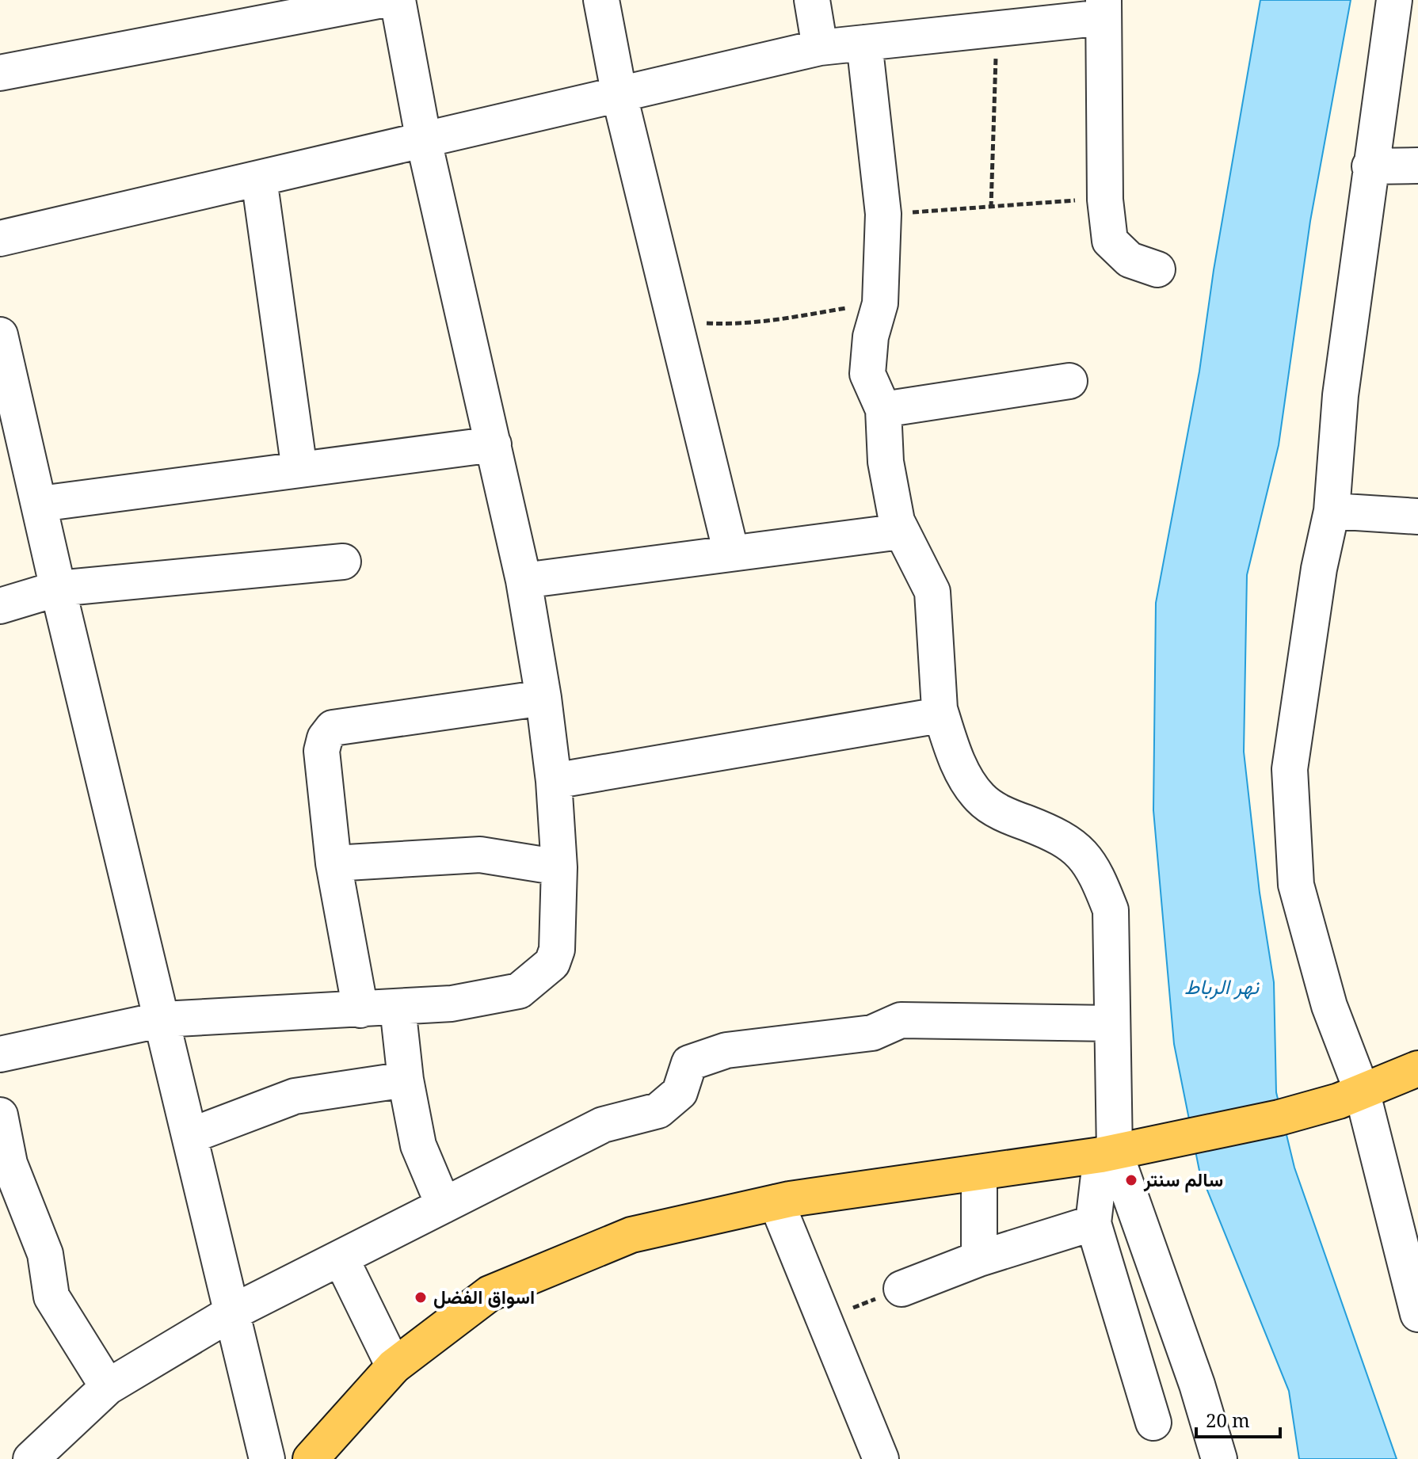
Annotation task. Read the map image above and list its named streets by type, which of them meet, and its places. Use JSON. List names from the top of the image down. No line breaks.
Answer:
{"water":["نهر الرباط"],"places":["سالم سنتر","اسواق الفضل"],"scale_bar":"20 m"}
